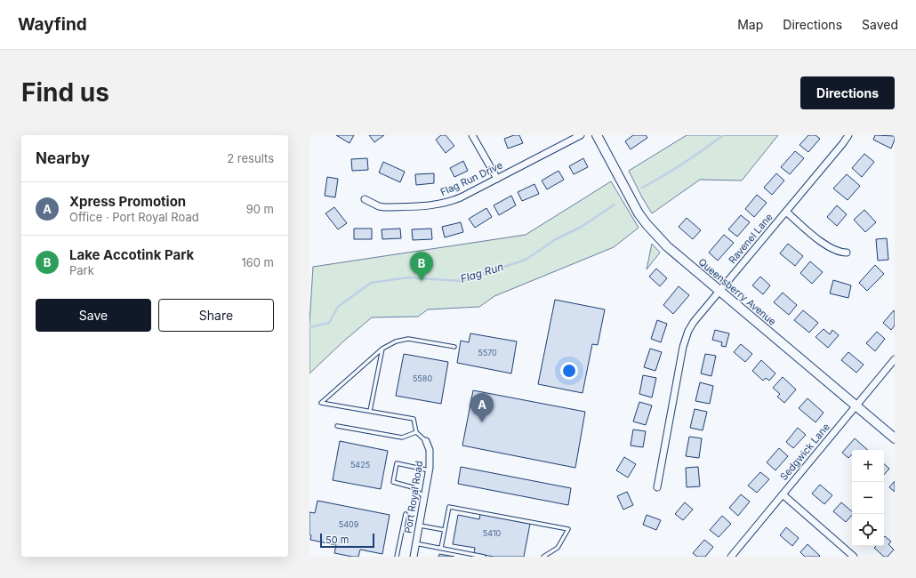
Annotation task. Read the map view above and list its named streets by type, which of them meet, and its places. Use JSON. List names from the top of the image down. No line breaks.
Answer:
{"streets":{"street":["Flag Run Drive","Ravenel Lane","Queensberry Avenue","Sedgwick Lane","Port Royal Road"]},"crossings":[["Ravenel Lane","Queensberry Avenue"],["Queensberry Avenue","Sedgwick Lane"]],"water":["Flag Run"],"house_numbers":["5570","5580","5425","5409","5410"],"scale_bar":"50 m","page":{"header":"Wayfind","nav":["Map","Directions","Saved"],"buttons":["Directions",["Save","Share"]],"title":"Find us","heading":["Nearby","2 results"],"list":[{"mark":"A","name":"Xpress Promotion","note":"Office · Port Royal Road","value":"90 m"},{"mark":"B","name":"Lake Accotink Park","note":"Park","value":"160 m"}],"pins":["B","A"],"map_buttons":["+","−"],"scale":"50 m"}}
